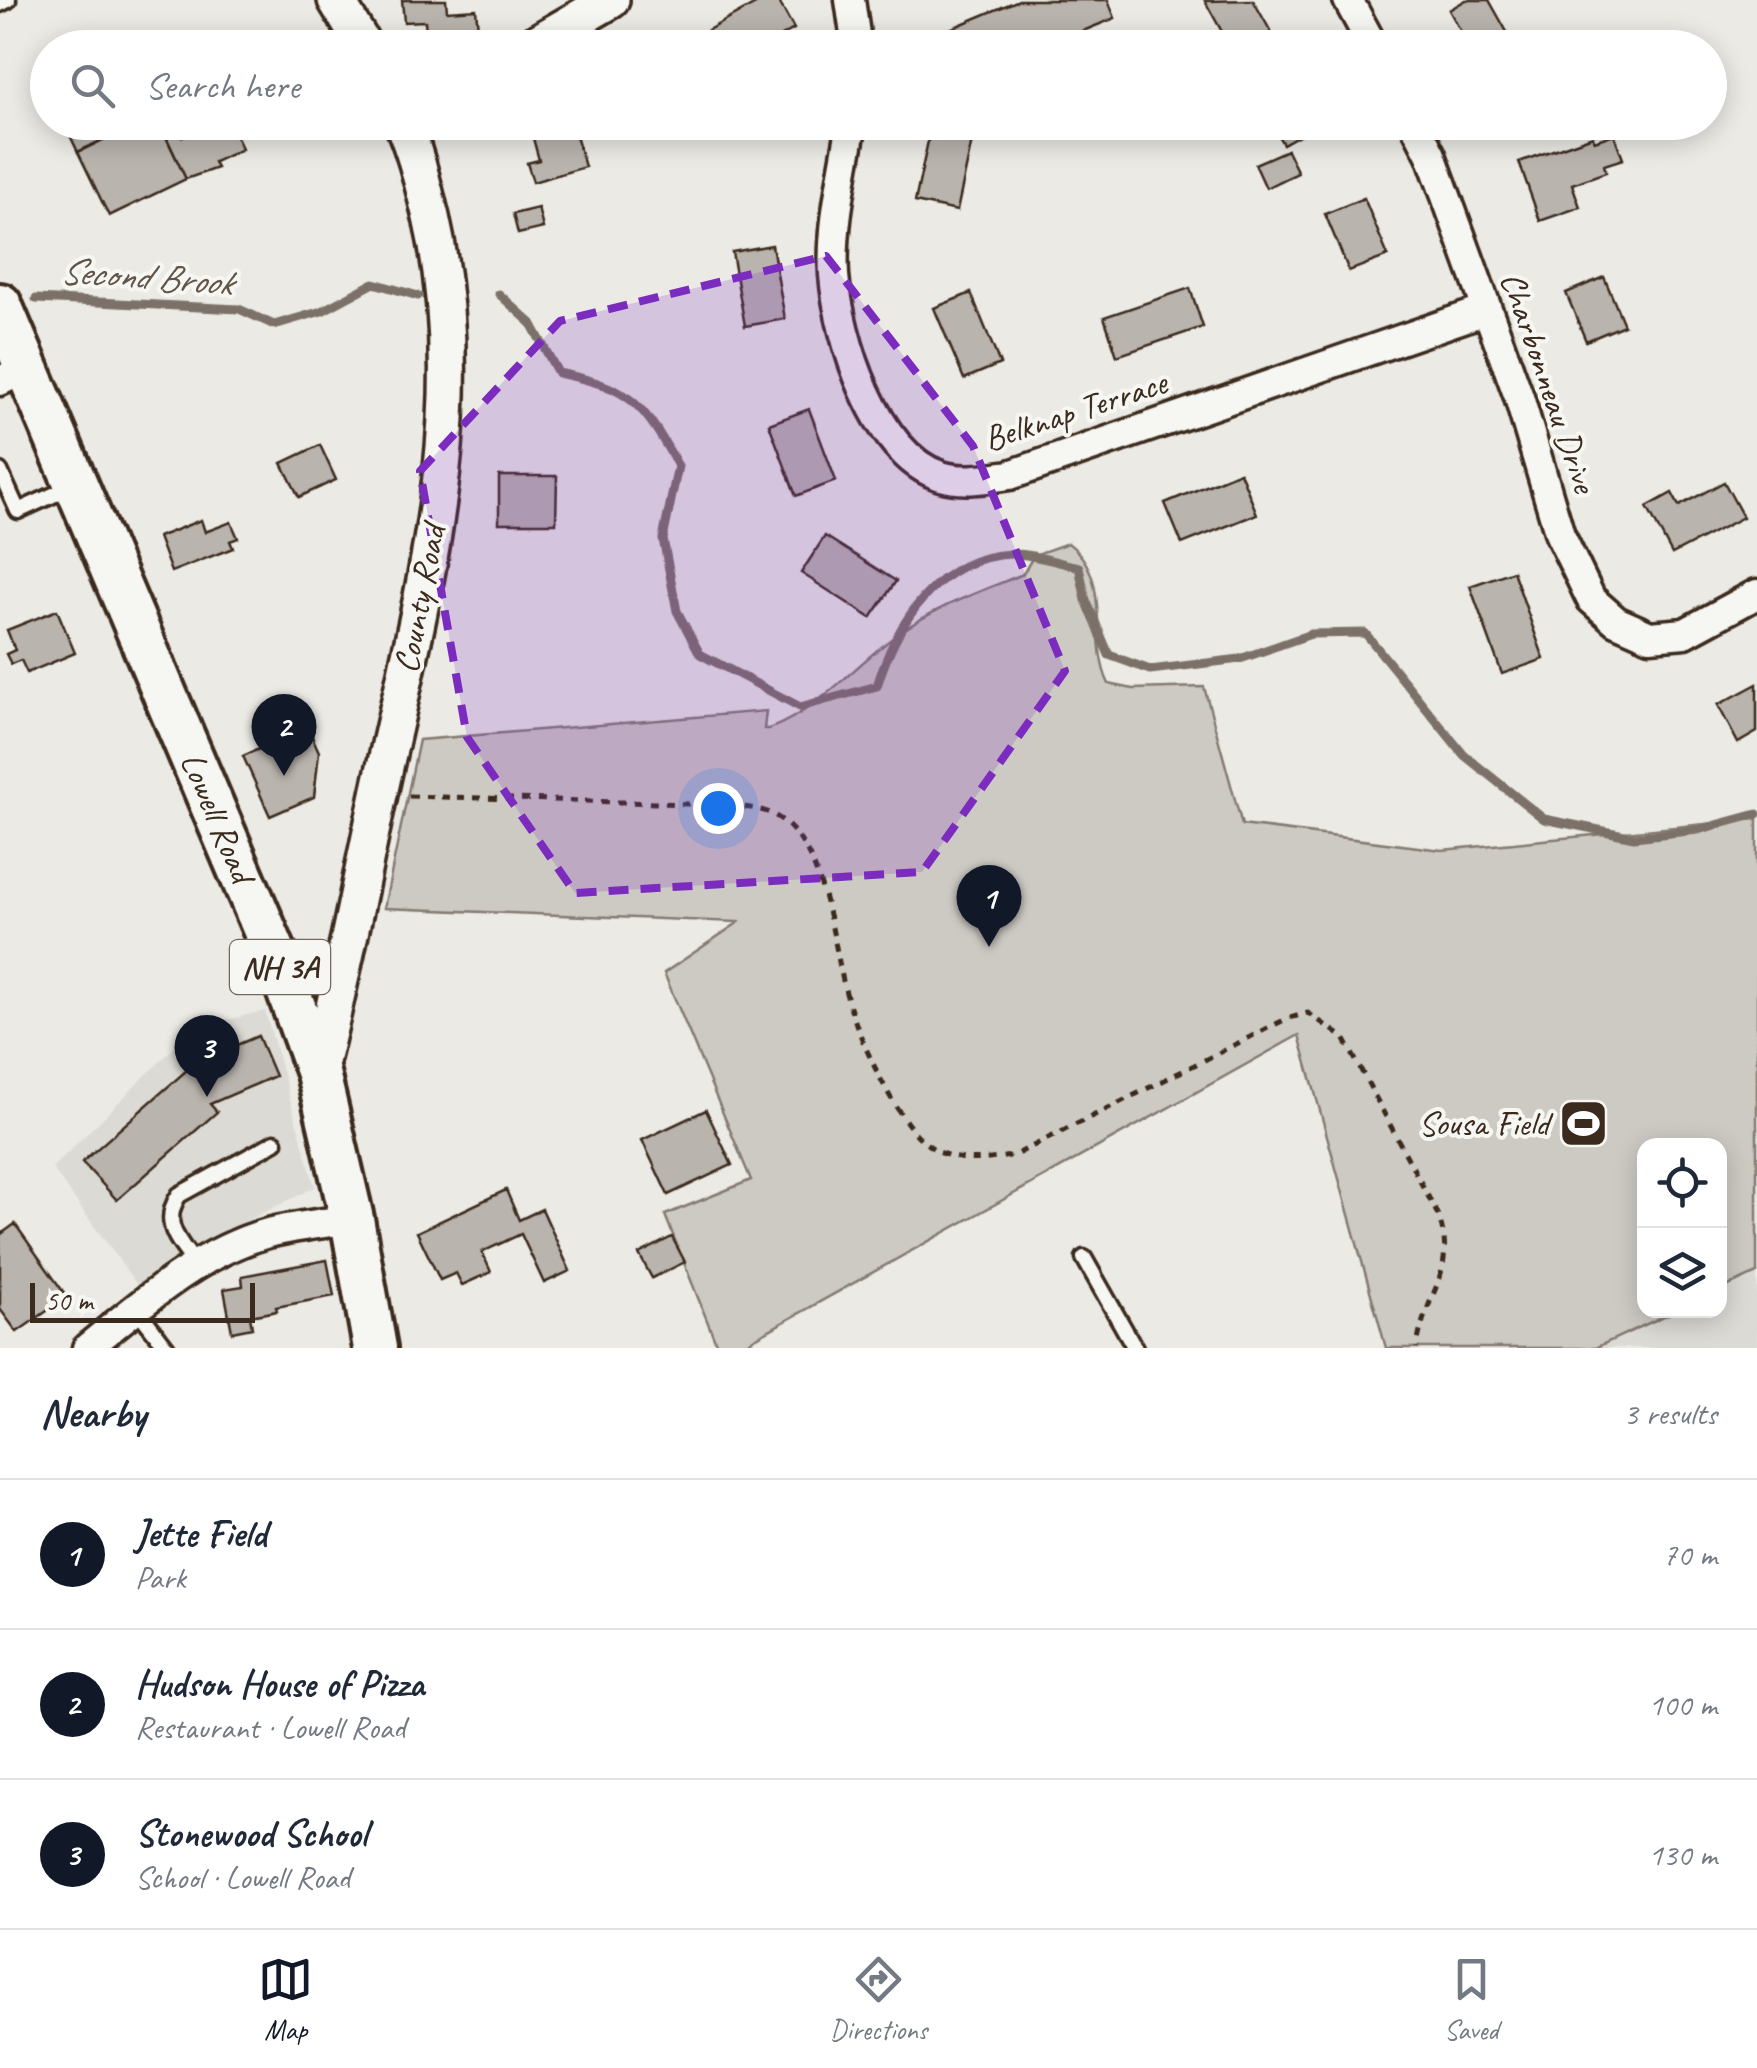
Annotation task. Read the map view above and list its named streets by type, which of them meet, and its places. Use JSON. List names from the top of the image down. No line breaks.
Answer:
{"streets":{"main road":["Lowell Road","NH 3A"],"street":["Charbonneau Drive","Belknap Terrace","County Road"]},"crossings":[["Charbonneau Drive","Belknap Terrace"],["County Road","Lowell Road"]],"water":["Second Brook"],"places":{"sports":["Sousa Field"]},"scale_bar":"50 m","page":{"search":"Search here","pins":["2","1","3"],"scale":"50 m","heading":["Nearby","3 results"],"list":[{"mark":"1","name":"Jette Field","note":"Park","value":"70 m"},{"mark":"2","name":"Hudson House of Pizza","note":"Restaurant · Lowell Road","value":"100 m"},{"mark":"3","name":"Stonewood School","note":"School · Lowell Road","value":"130 m"}],"nav":["Map","Directions","Saved"]}}
